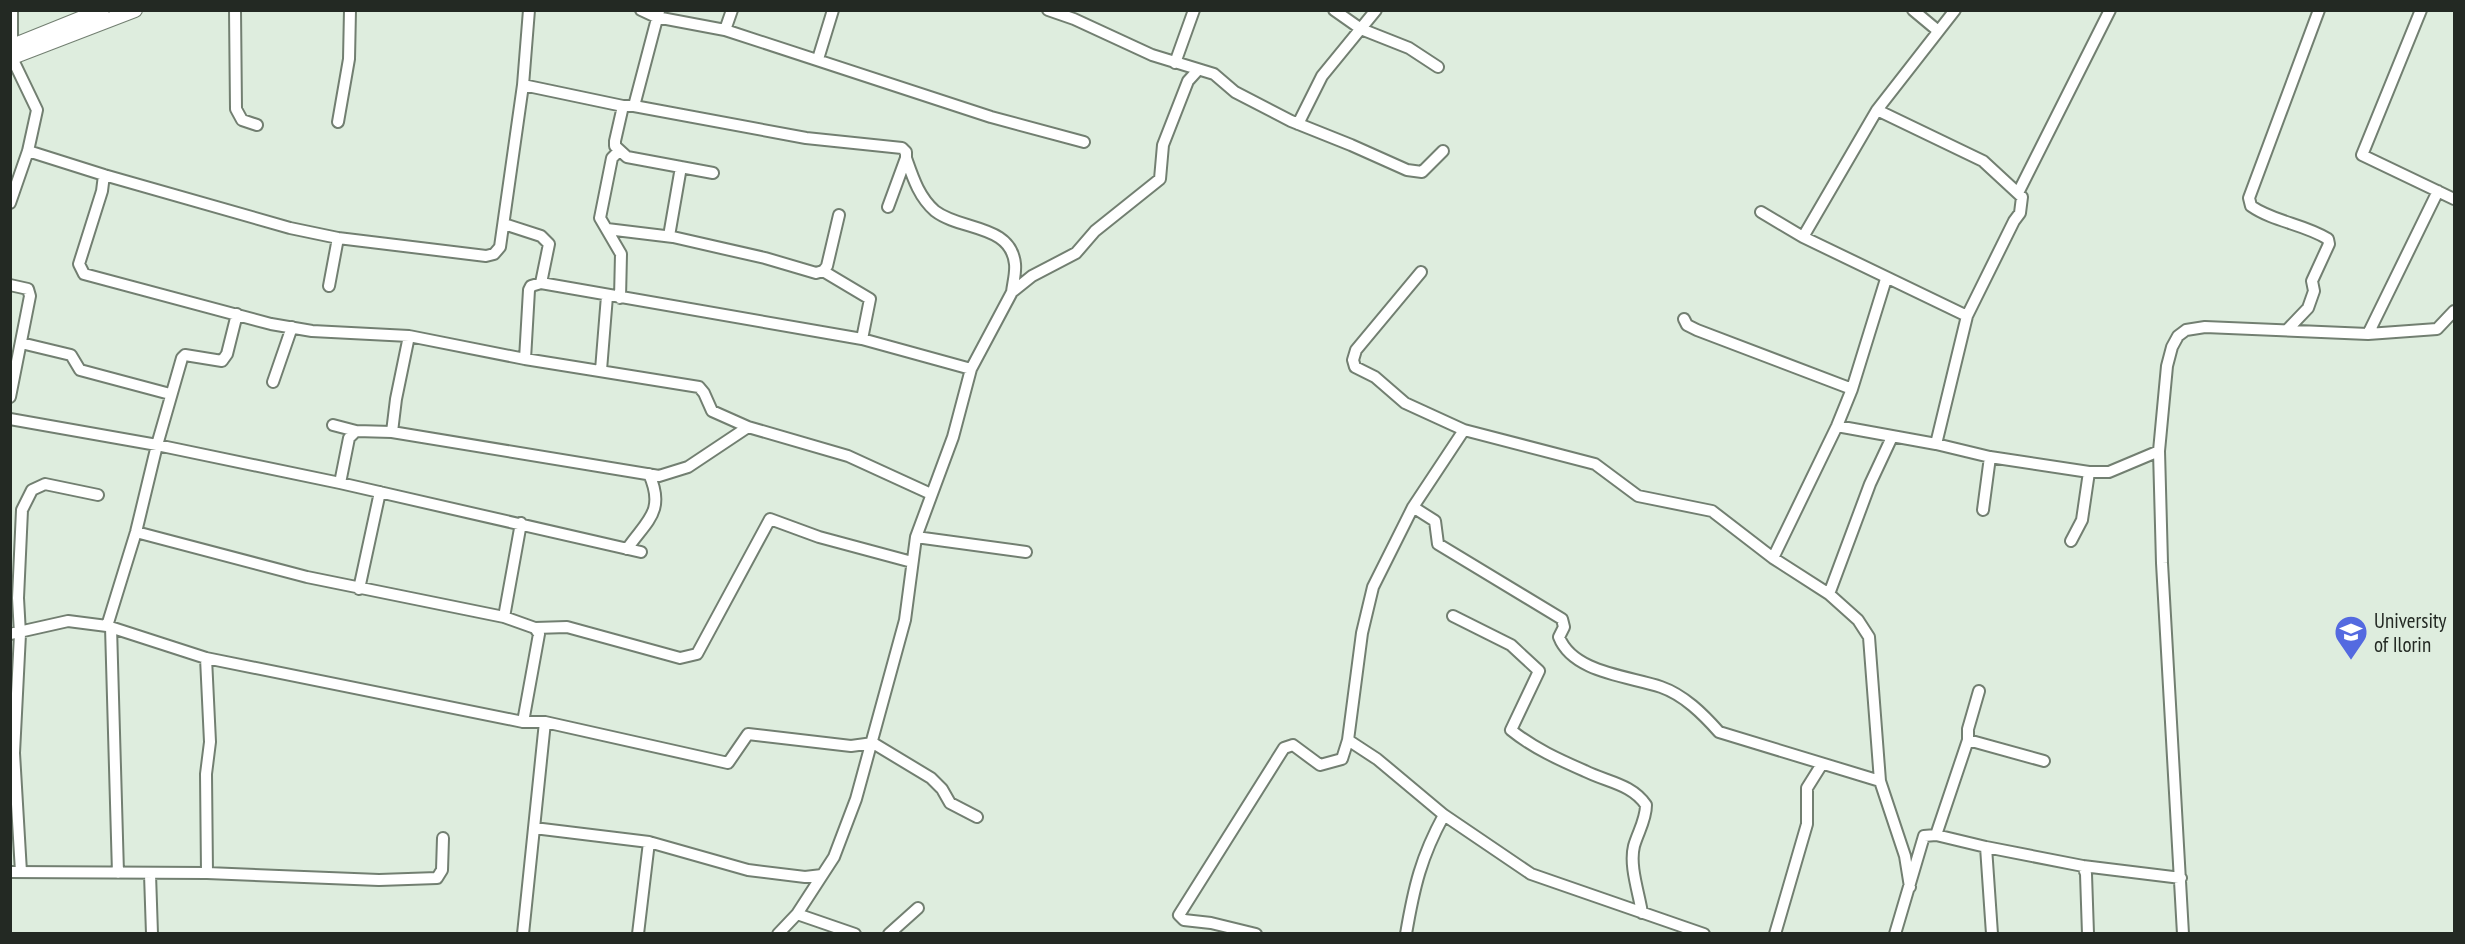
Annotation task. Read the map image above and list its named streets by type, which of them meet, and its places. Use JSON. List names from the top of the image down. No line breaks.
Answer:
{"places":{"school or university":["University of Ilorin"]}}
